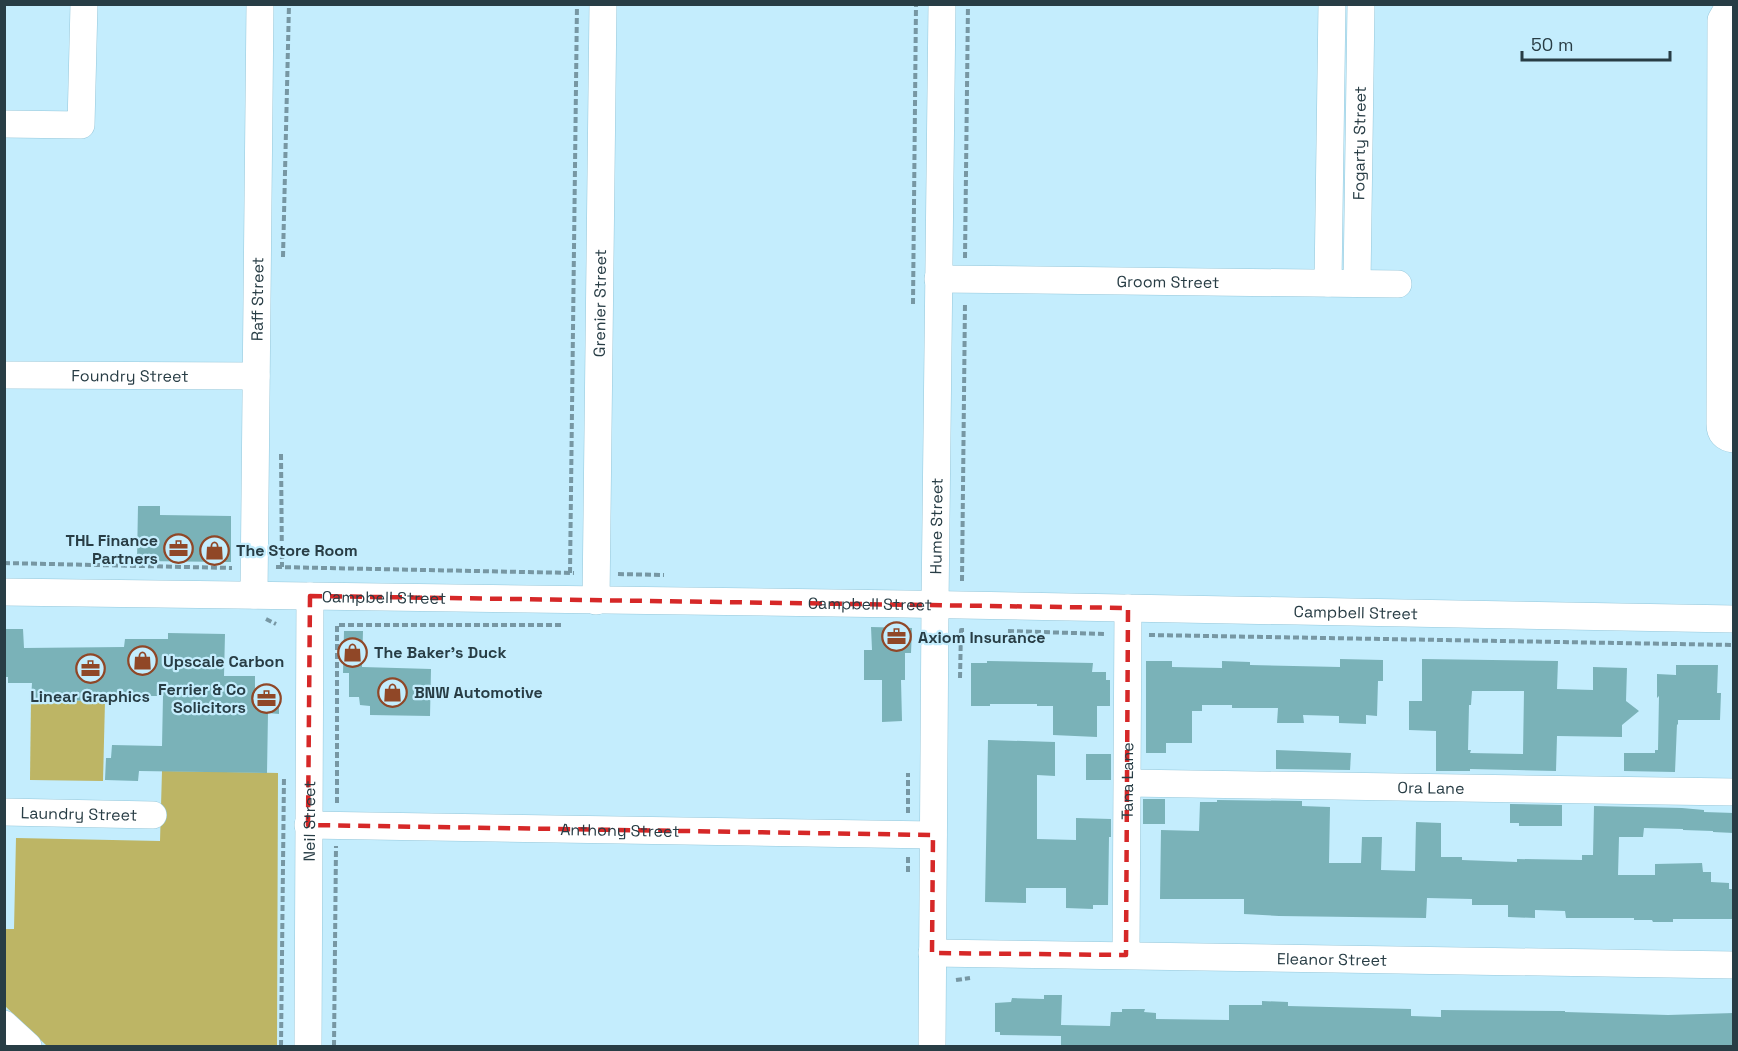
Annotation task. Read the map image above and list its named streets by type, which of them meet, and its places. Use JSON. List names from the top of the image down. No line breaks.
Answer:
{"streets":{"street":["Fogarty Street","Groom Street","Raff Street","Grenier Street","Foundry Street","Hume Street","Campbell Street","Tana Lane","Ora Lane","Laundry Street","Neil Street","Anthony Street","Eleanor Street"]},"crossings":[["Fogarty Street","Groom Street"],["Groom Street","Hume Street"],["Raff Street","Foundry Street"],["Raff Street","Campbell Street"],["Grenier Street","Campbell Street"],["Hume Street","Campbell Street"],["Hume Street","Anthony Street"],["Hume Street","Eleanor Street"],["Campbell Street","Tana Lane"],["Campbell Street","Neil Street"],["Tana Lane","Ora Lane"],["Tana Lane","Eleanor Street"],["Neil Street","Anthony Street"]],"places":{"office":["THL Finance Partners","Axiom Insurance","Linear Graphics","Ferrier & Co Solicitors"],"shop":["The Store Room","The Baker's Duck","Upscale Carbon","BNW Automotive"]},"scale_bar":"50 m"}
